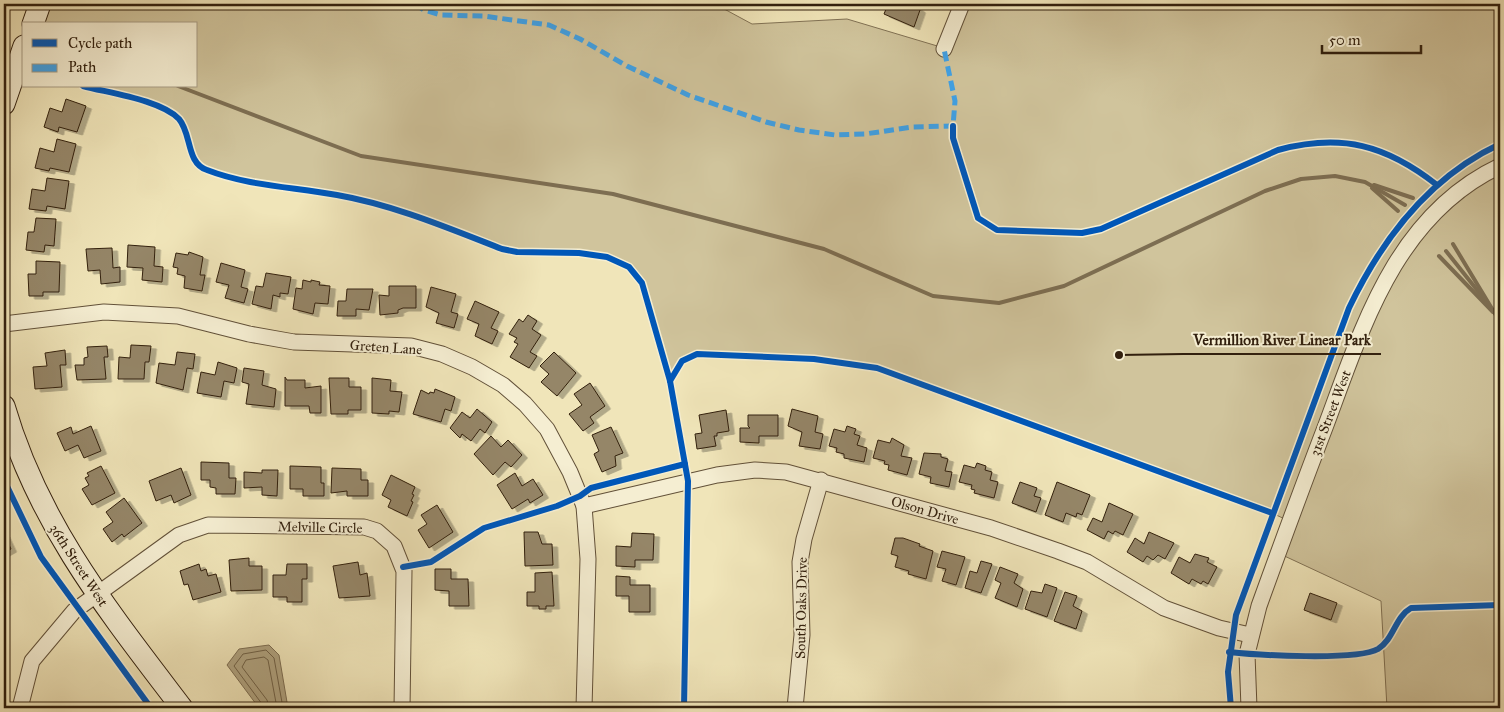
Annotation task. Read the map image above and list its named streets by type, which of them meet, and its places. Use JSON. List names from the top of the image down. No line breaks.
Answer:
{"streets":{"street":["Greten Lane","31st Street West","Olson Drive","Melville Circle","36th Street West","South Oaks Drive"]},"crossings":[["Greten Lane","Olson Drive"],["31st Street West","Olson Drive"],["Olson Drive","South Oaks Drive"],["Melville Circle","36th Street West"]],"places":["Vermillion River Linear Park"],"legend":["Cycle path","Path"],"scale_bar":"50 m"}
